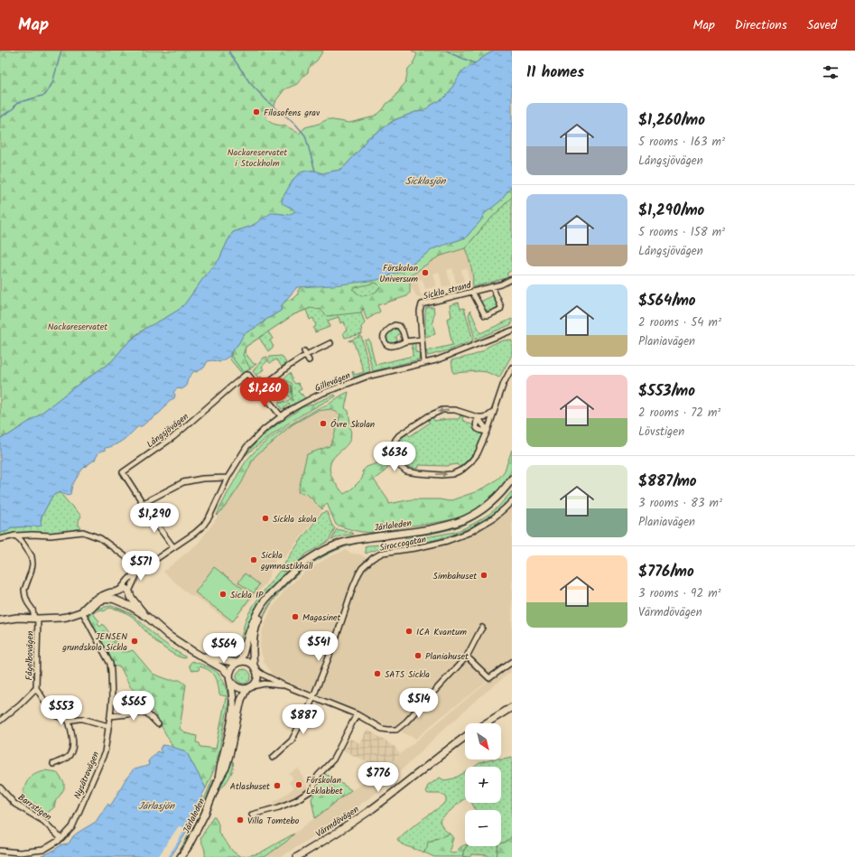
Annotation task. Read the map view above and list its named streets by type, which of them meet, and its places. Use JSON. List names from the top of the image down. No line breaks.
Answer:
{"streets":{"main road":["Järlaleden","Värmdövägen"],"street":["Sickla strand","Gillevägen","Långsjövägen","Siroccogatan","Fågelbovägen","Nysätravägen","Barrstigen"]},"crossings":[["Sickla strand","Gillevägen"],["Gillevägen","Långsjövägen"],["Nysätravägen","Barrstigen"]],"water":["Sicklasjön","Järlasjön"],"parks":["Nackareservatet i Stockholm","Nackareservatet"],"places":["Filosofens grav","Förskolan Universum","Övre Skolan","Sickla skola","Sickla gymnastikhall","Simbahuset","Sickla IP","Magasinet","ICA Kvantum","JENSEN grundskola Sickla","Planiahuset","SATS Sickla","Förskolan Leklabbet","Atlashuset","Villa Tomtebo"],"north":"bottom right","page":{"header":"Map","nav":["Map","Directions","Saved"],"heading":"11 homes","list":[{"name":"$1,260/mo","note":"5 rooms · 163 m² · Långsjövägen"},{"name":"$1,290/mo","note":"5 rooms · 158 m² · Långsjövägen"},{"name":"$564/mo","note":"2 rooms · 54 m² · Planiavägen"},{"name":"$553/mo","note":"2 rooms · 72 m² · Lövstigen"},{"name":"$887/mo","note":"3 rooms · 83 m² · Planiavägen"},{"name":"$776/mo","note":"3 rooms · 92 m² · Värmdövägen"}],"price":["$1,260","$636","$1,290","$571","$541","$564","$514","$565","$553","$887","$776"],"map_buttons":["+","−"]}}
